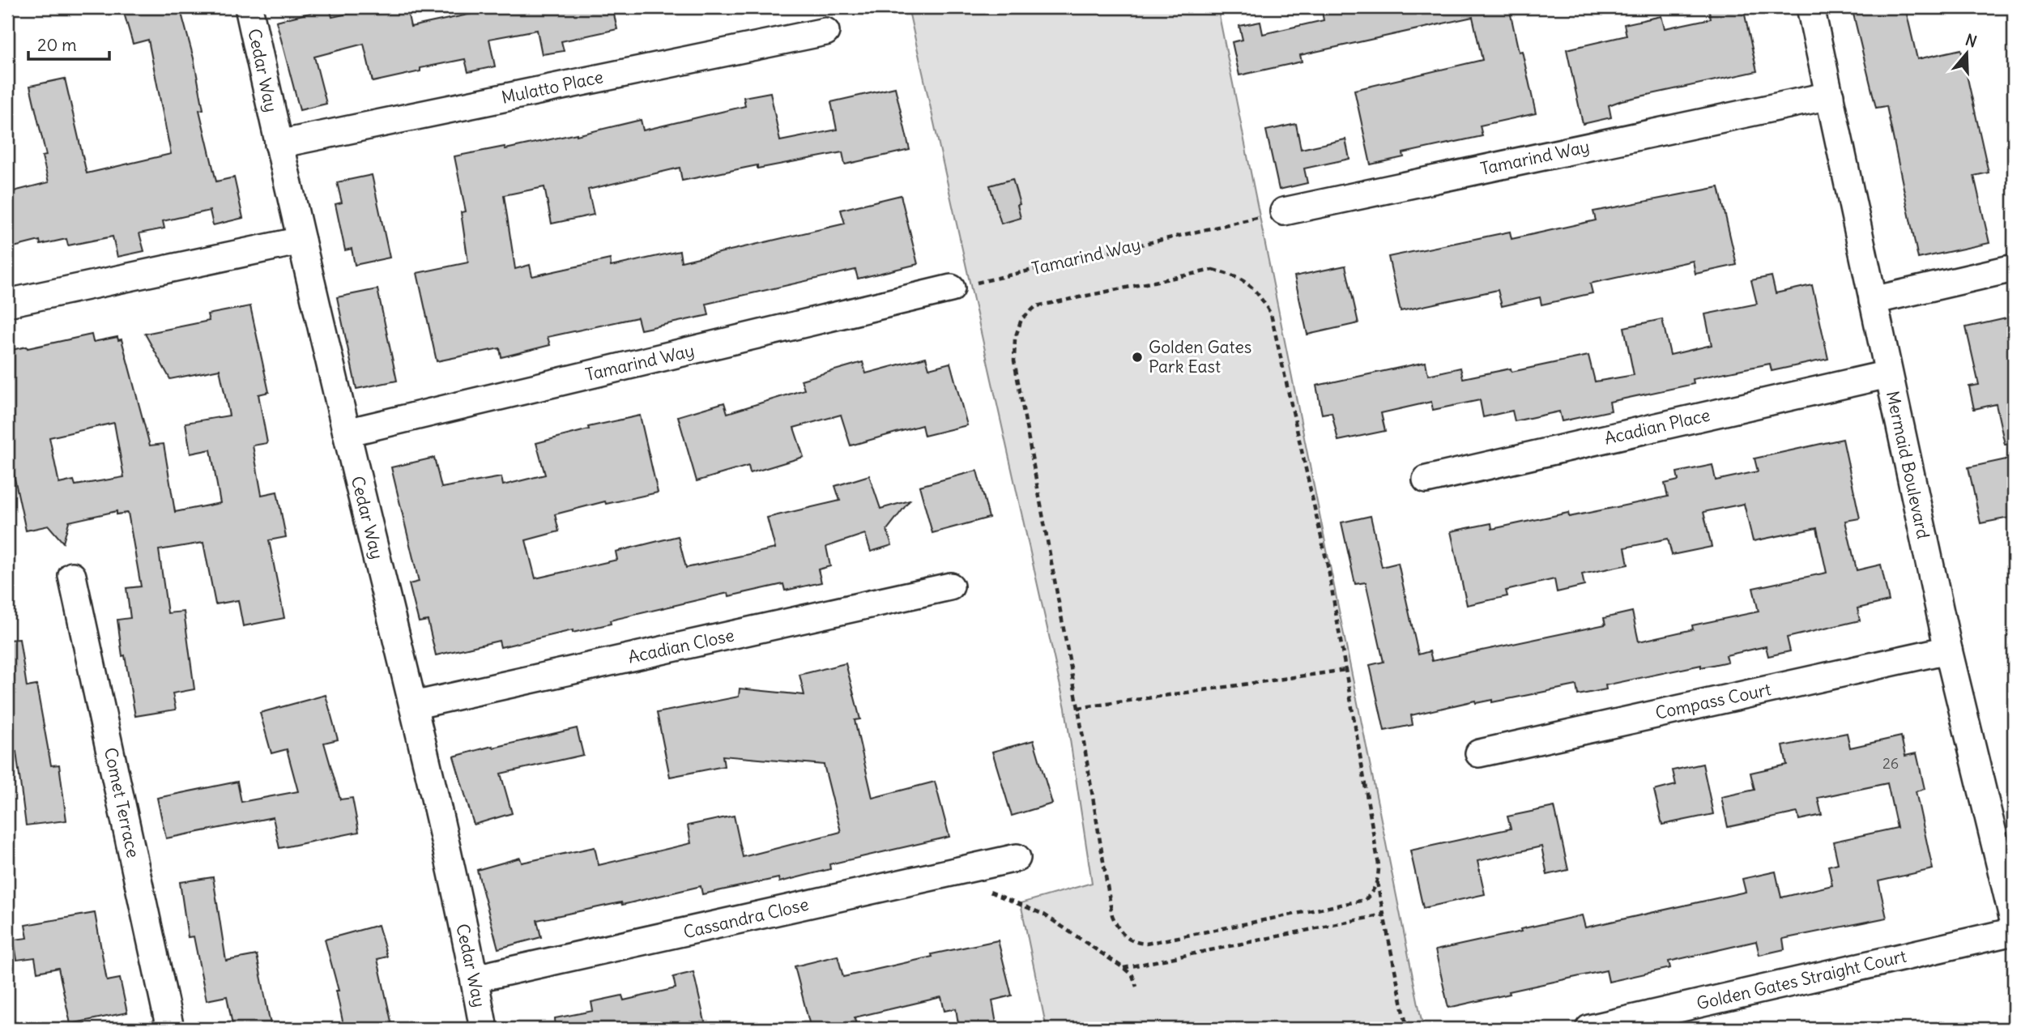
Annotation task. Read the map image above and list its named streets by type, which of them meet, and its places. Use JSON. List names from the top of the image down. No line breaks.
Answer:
{"streets":{"street":["Cedar Way","Mulatto Place","Tamarind Way","Acadian Place","Mermaid Boulevard","Acadian Close","Compass Court","Comet Terrace","Cassandra Close","Golden Gates Straight Court"]},"crossings":[["Cedar Way","Mulatto Place"],["Cedar Way","Tamarind Way"],["Cedar Way","Acadian Close"],["Cedar Way","Cassandra Close"],["Tamarind Way","Mermaid Boulevard"],["Acadian Place","Mermaid Boulevard"],["Mermaid Boulevard","Compass Court"]],"places":["Golden Gates Park East"],"house_numbers":["26"],"scale_bar":"20 m","north":"top"}
